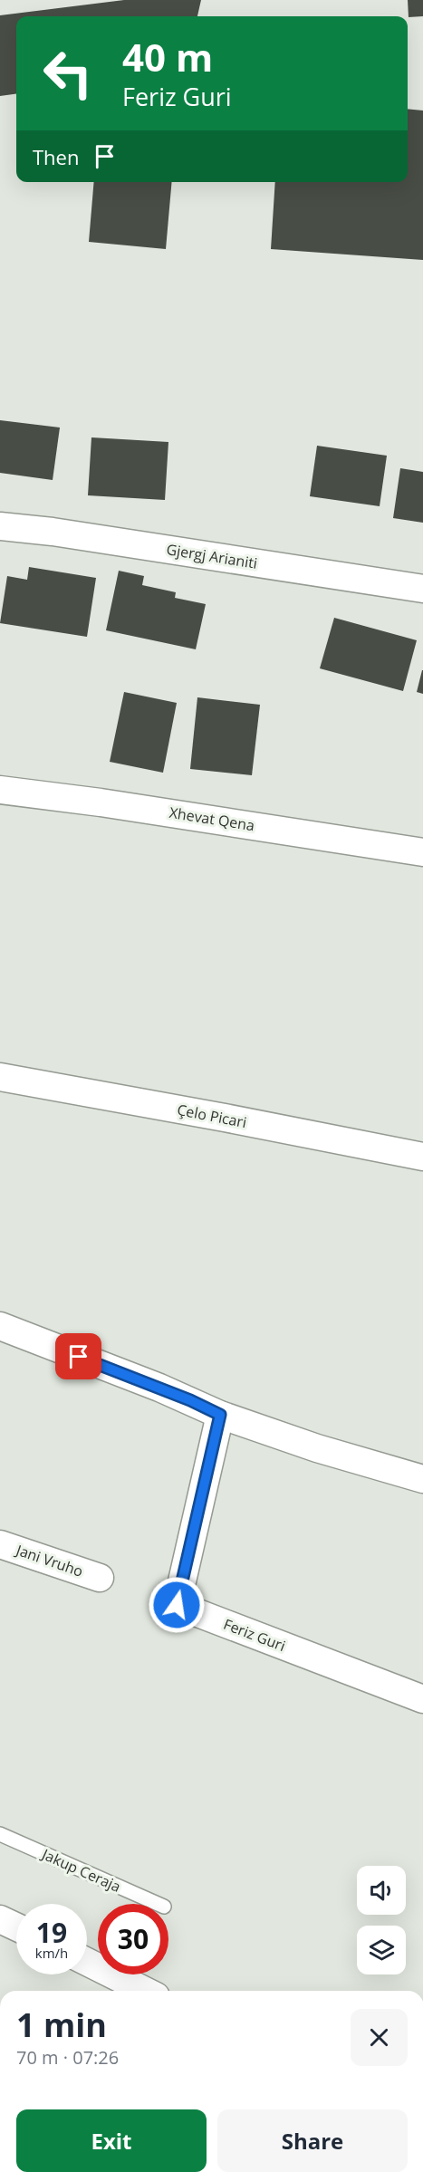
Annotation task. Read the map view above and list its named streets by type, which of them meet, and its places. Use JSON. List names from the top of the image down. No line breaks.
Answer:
{"streets":{"street":["Gjergj Arianiti","Xhevat Qena","Çelo Picari","Jani Vruho","Feriz Guri"],"lane":["Jakup Ceraja"]},"page":{"turn":["40 m","Feriz Guri"],"then":"Then","speed":"19 km/h","limit":"30","heading":["1 min","70 m · 07:26"],"buttons":["Exit","Share"]}}
